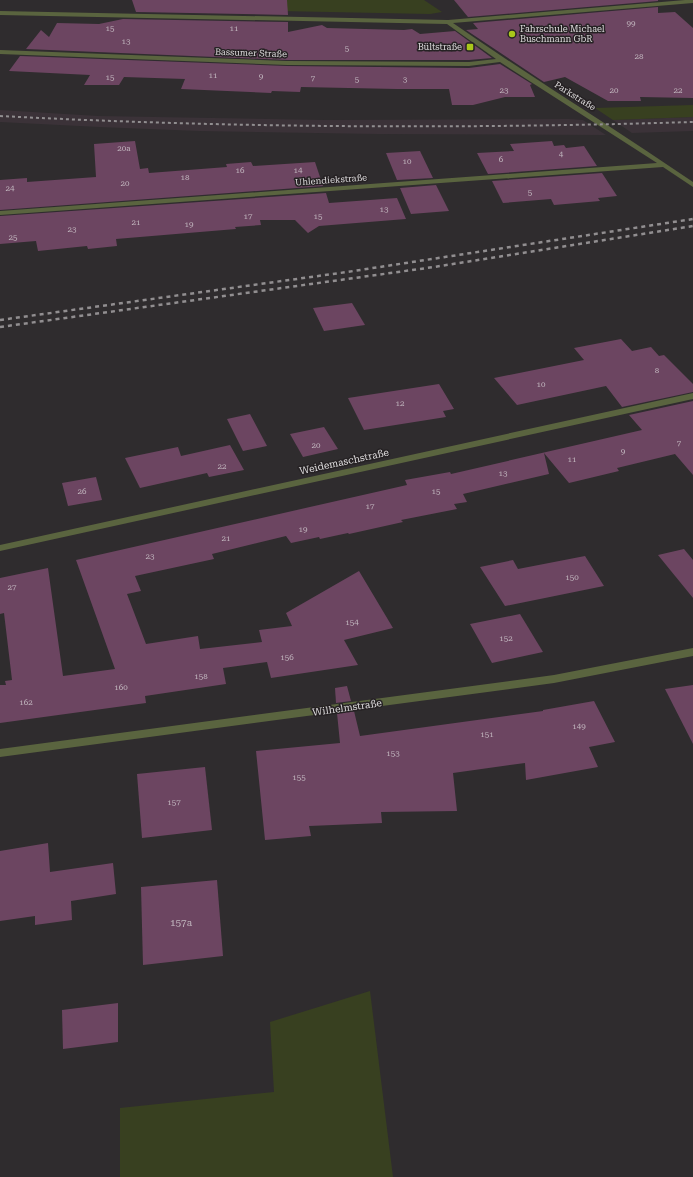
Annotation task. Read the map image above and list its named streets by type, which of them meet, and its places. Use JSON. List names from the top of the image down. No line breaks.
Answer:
{"streets":{"street":["Bassumer Straße","Parkstraße","Uhlendiekstraße","Weidemaschstraße","Wilhelmstraße"]},"crossings":[["Bassumer Straße","Parkstraße"],["Parkstraße","Uhlendiekstraße"]],"places":{"other":["Fahrschule Michael Buschmann GbR"],"transit":["Bültstraße"]},"house_numbers":["99","15","11","13","5","28","11","9","15","7","5","3","23","20","22","20a","4","6","10","16","14","18","20","24","5","13","17","15","21","19","23","25","8","10","12","7","20","9","11","22","13","26","15","17","19","21","23","150","27","154","152","156","158","160","162","149","151","153","155","157","157a"]}
